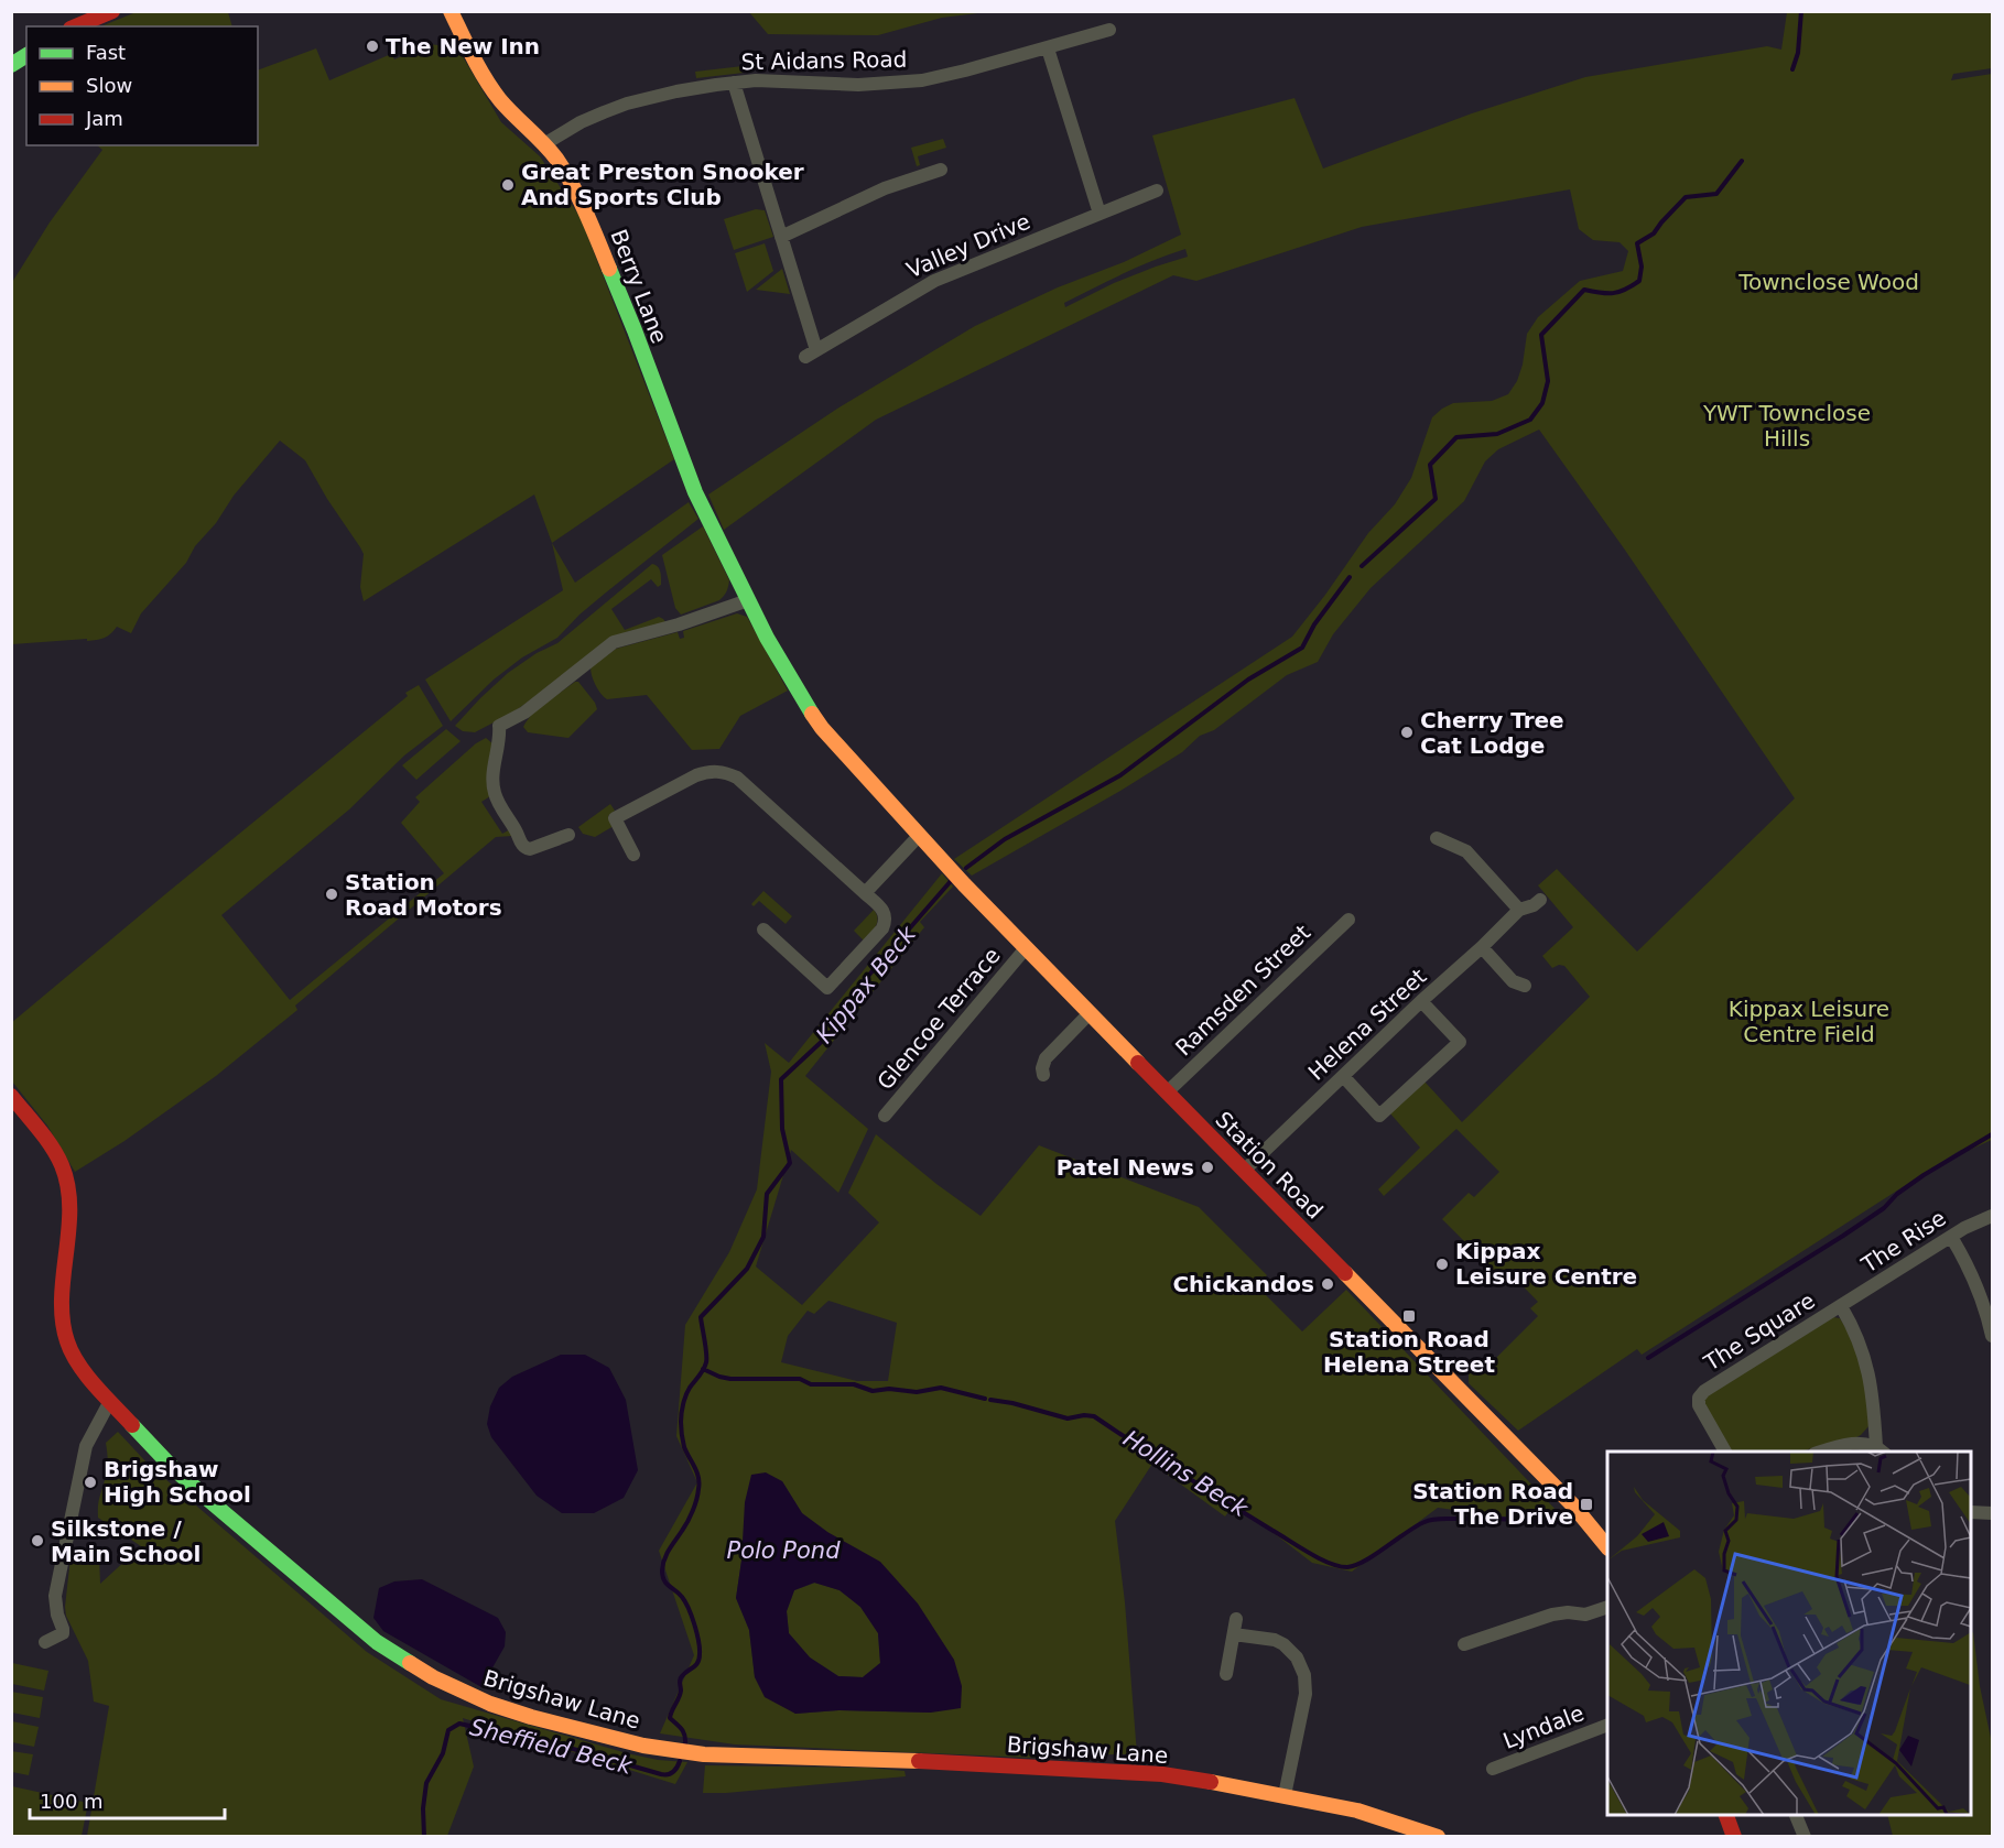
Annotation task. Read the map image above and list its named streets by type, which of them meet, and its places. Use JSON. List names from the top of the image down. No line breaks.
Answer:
{"streets":{"street":["St Aidans Road","Valley Drive","Berry Lane","Ramsden Street","Glencoe Terrace","Helena Street","Station Road","The Rise","The Square","Brigshaw Lane","Lyndale"]},"crossings":[["St Aidans Road","Berry Lane"],["Berry Lane","Station Road"],["Ramsden Street","Station Road"],["Glencoe Terrace","Station Road"],["Helena Street","Station Road"],["The Rise","The Square"]],"water":["Kippax Beck","Hollins Beck","Polo Pond","Sheffield Beck"],"parks":["Townclose Wood","YWT Townclose Hills","Kippax Leisure Centre Field"],"places":{"other":["The New Inn","Great Preston Snooker And Sports Club","Cherry Tree Cat Lodge","Station Road Motors","Patel News","Kippax Leisure Centre","Chickandos","Brigshaw High School","Silkstone / Main School"],"transit":["Station Road Helena Street","Station Road The Drive"]},"legend":["Fast","Slow","Jam"],"scale_bar":"100 m"}
